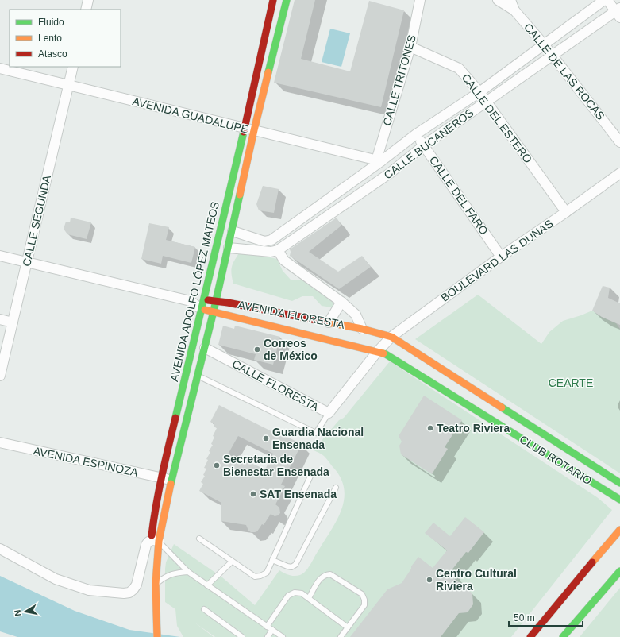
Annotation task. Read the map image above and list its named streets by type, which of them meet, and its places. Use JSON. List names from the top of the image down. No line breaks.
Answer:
{"streets":{"main road":["AVENIDA ADOLFO LÓPEZ MATEOS","AVENIDA FLORESTA","CLUB ROTARIO"],"street":["CALLE DE LAS ROCAS","CALLE TRITONES","AVENIDA GUADALUPE","CALLE DEL ESTERO","CALLE BUCANEROS","CALLE DEL FARO","CALLE SEGUNDA","BOULEVARD LAS DUNAS","CALLE FLORESTA","AVENIDA ESPINOZA"]},"crossings":[["CALLE DE LAS ROCAS","CALLE BUCANEROS"],["CALLE TRITONES","AVENIDA GUADALUPE"],["CALLE TRITONES","CALLE DEL ESTERO"],["CALLE TRITONES","CALLE BUCANEROS"],["AVENIDA GUADALUPE","CALLE BUCANEROS"],["AVENIDA GUADALUPE","CALLE SEGUNDA"],["AVENIDA GUADALUPE","AVENIDA ADOLFO LÓPEZ MATEOS"],["CALLE DEL ESTERO","CALLE BUCANEROS"],["CALLE DEL ESTERO","BOULEVARD LAS DUNAS"],["CALLE BUCANEROS","CALLE DEL FARO"],["CALLE BUCANEROS","AVENIDA ADOLFO LÓPEZ MATEOS"],["CALLE DEL FARO","BOULEVARD LAS DUNAS"],["CALLE SEGUNDA","AVENIDA FLORESTA"],["BOULEVARD LAS DUNAS","AVENIDA FLORESTA"],["BOULEVARD LAS DUNAS","CALLE FLORESTA"],["BOULEVARD LAS DUNAS","CLUB ROTARIO"],["AVENIDA ADOLFO LÓPEZ MATEOS","AVENIDA FLORESTA"],["AVENIDA ADOLFO LÓPEZ MATEOS","CALLE FLORESTA"],["AVENIDA ADOLFO LÓPEZ MATEOS","AVENIDA ESPINOZA"],["AVENIDA FLORESTA","CALLE FLORESTA"],["AVENIDA FLORESTA","CLUB ROTARIO"],["CALLE FLORESTA","CLUB ROTARIO"]],"parks":["CEARTE"],"places":["Correos de México","Teatro Riviera","Guardia Nacional Ensenada","Secretaria de Bienestar Ensenada","SAT Ensenada","Centro Cultural Riviera"],"legend":["Fluido","Lento","Atasco"],"scale_bar":"50 m","north":"left"}
